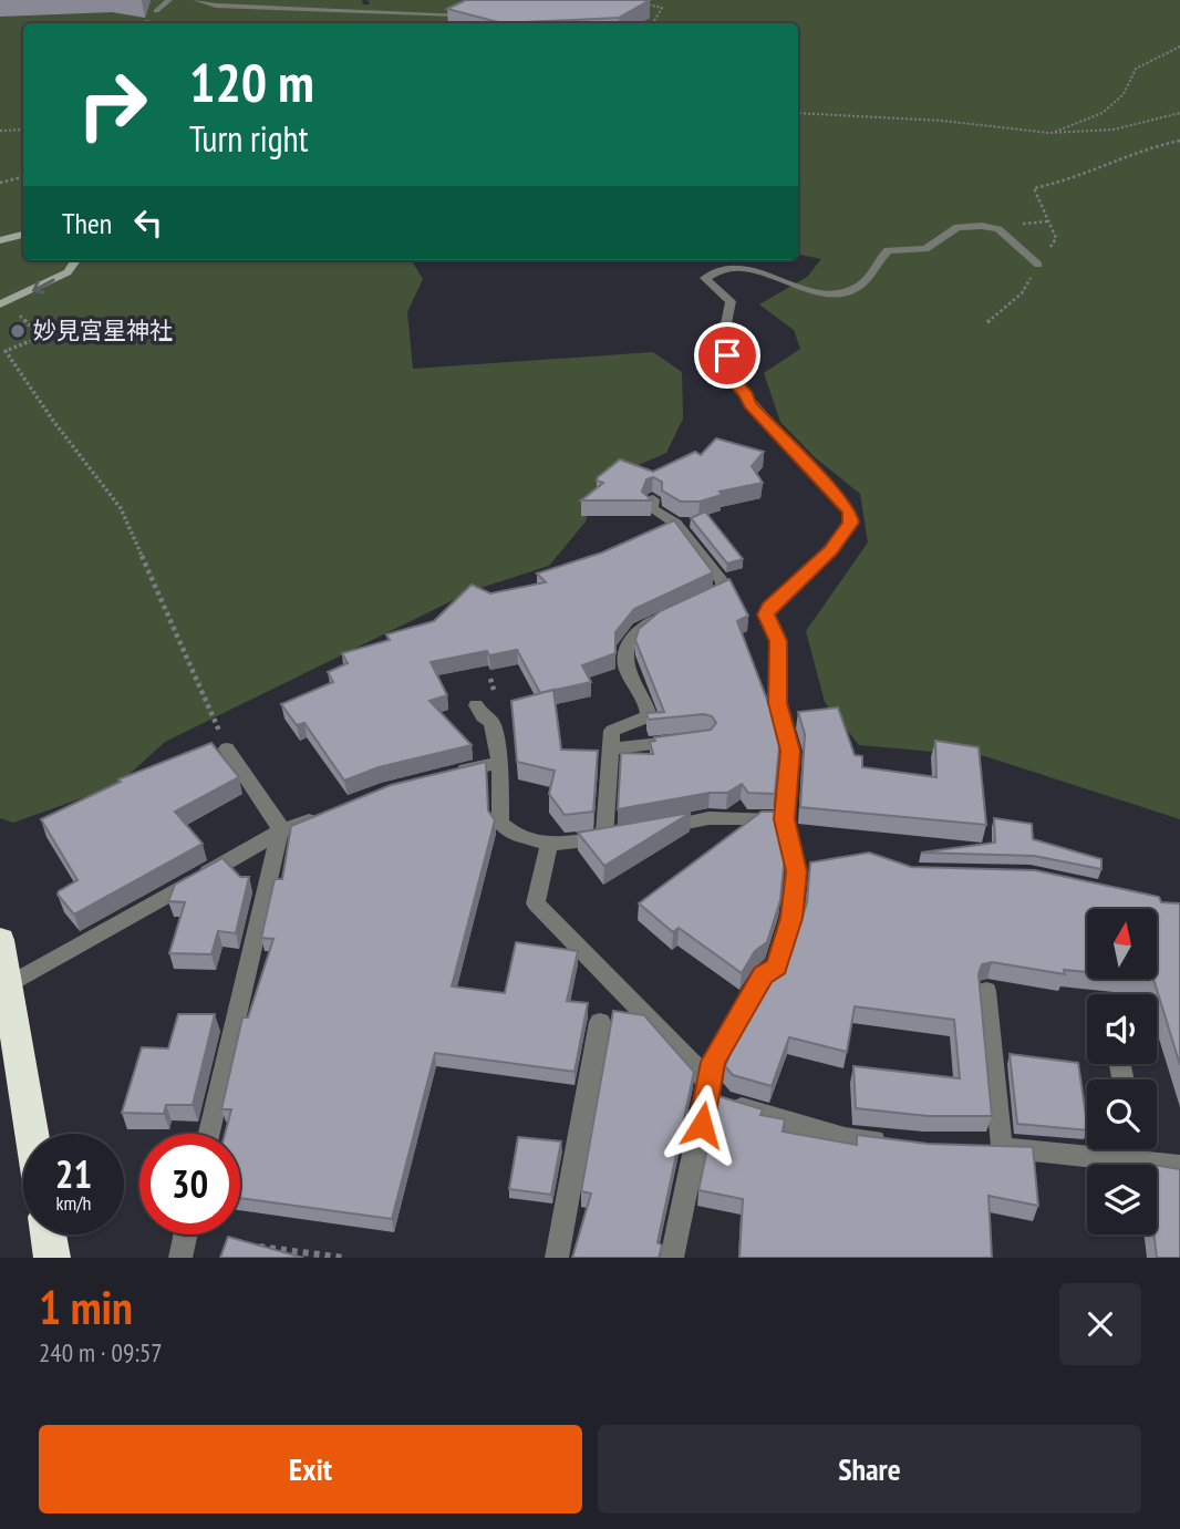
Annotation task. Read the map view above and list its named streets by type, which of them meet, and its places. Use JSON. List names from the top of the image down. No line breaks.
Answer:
{"places":["妙見宮星神社"],"north":"top","page":{"turn":["120 m","Turn right"],"then":"Then","speed":"21 km/h","limit":"30","heading":["1 min","240 m · 09:57"],"buttons":["Exit","Share"]}}
